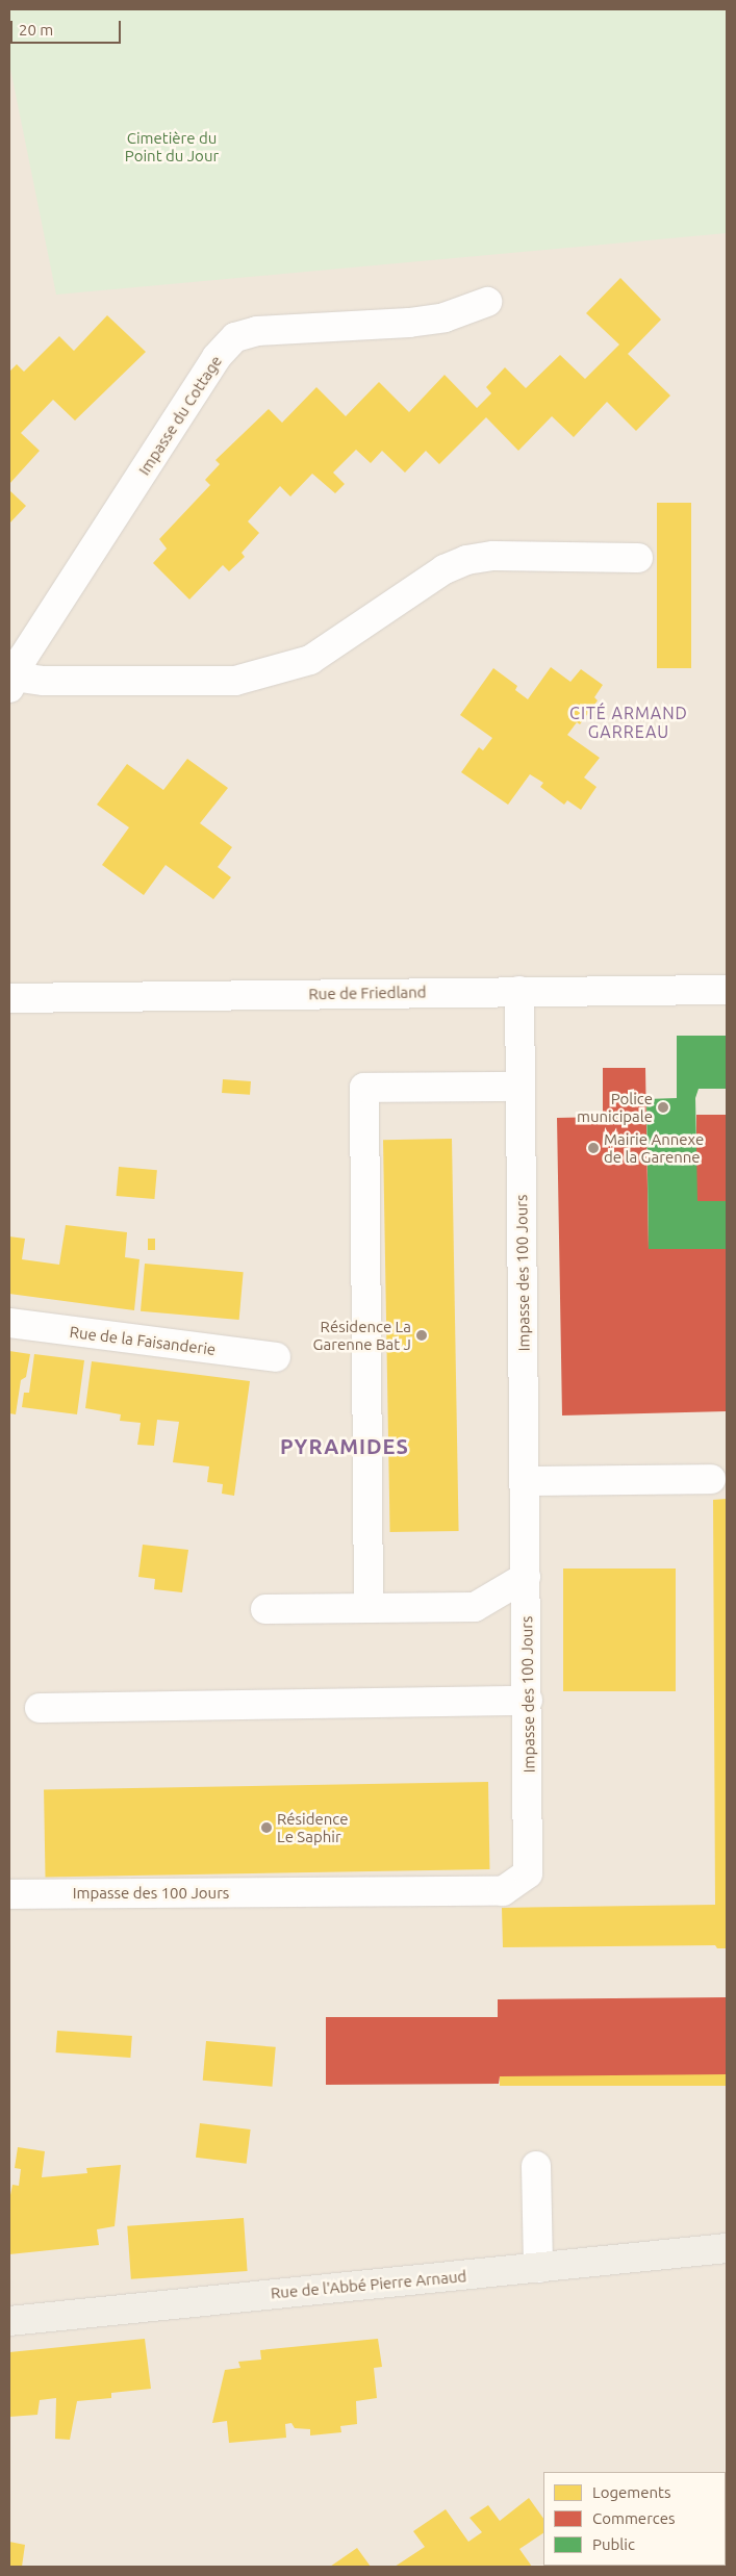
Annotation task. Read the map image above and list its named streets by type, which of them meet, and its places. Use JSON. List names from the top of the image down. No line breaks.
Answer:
{"streets":{"main road":["Rue de l'Abbé Pierre Arnaud"],"street":["Impasse du Cottage","Rue de Friedland","Impasse des 100 Jours","Rue de la Faisanderie"]},"crossings":[["Rue de Friedland","Impasse des 100 Jours"]],"districts":["CITÉ ARMAND GARREAU","PYRAMIDES"],"parks":["Cimetière du Point du Jour"],"places":["Police municipale","Mairie Annexe de la Garenne","Résidence La Garenne Bat J","Résidence Le Saphir"],"legend":["Logements","Commerces","Public"],"scale_bar":"20 m"}
